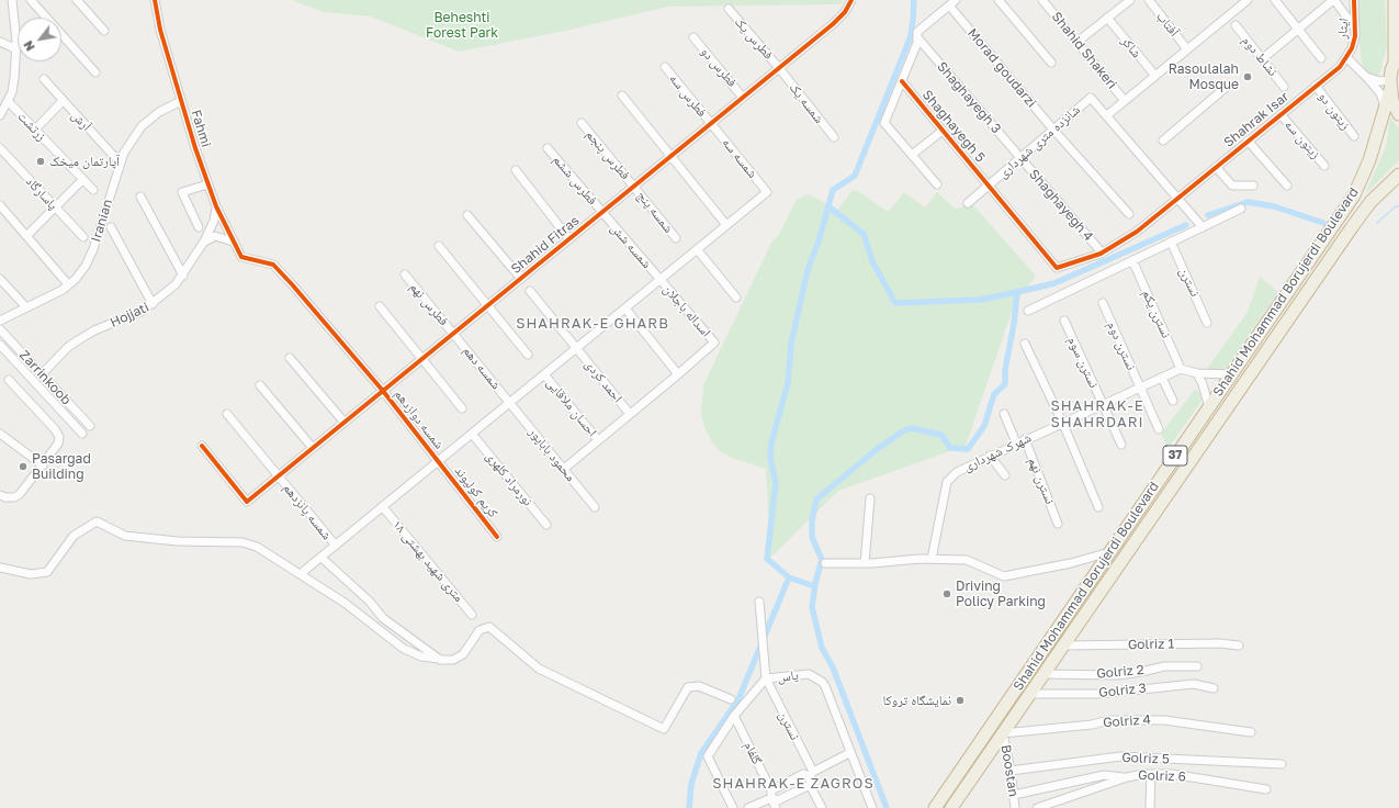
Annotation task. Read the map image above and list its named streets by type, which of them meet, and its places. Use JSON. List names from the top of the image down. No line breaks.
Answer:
{"streets":{"highway":["Shahid Mohammad Borujerdi Boulevard","37"],"street":["آفتاب","ایثار","فطرس یک","شاکر","Shahid Shakeri","نشاط دوم","فطرس دو","Morad goudarzi","فطرس سه","Shaghayegh 3","شمسه یک","زیتون دو","Shahrak Isar","آرش","زرتشت","Shaghayegh 5","Fahmi","زیتون سه","شانزده متری شهرداری","فطرس پنجم","شمسه سه","فطرس ششم","پاسارگاد","Shaghayegh 4","شمسه پنج","Iranian","Shahid Fitras","شمسه شش","نسترن","فطرس نهم","اسداله باجلان","نسترن یکم","Hojjati","نسترن دوم","نسترن سوم","شمسه دهم","Zarrinkoob","احمد کردی","احسان ملاقایی","شمسه دوازدهم","شهرک شهرداری","محمود باباپور","نورمراد کلهری","نسترن نهم","کریم کولیوند","شمسه پانزدهم","۱۸ متری شهید بهشتی","Golriz 1","Golriz 2","یاس","Golriz 3","Golriz 4","گلفام","Golriz 5","Boostan","Golriz 6"]},"crossings":[["ایثار","Shahrak Isar"],["فطرس یک","شمسه یک"],["فطرس یک","Shahid Fitras"],["فطرس دو","Shahid Fitras"],["Morad goudarzi","شانزده متری شهرداری"],["فطرس سه","شمسه سه"],["فطرس سه","Shahid Fitras"],["Shaghayegh 3","شانزده متری شهرداری"],["Shaghayegh 3","Shaghayegh 4"],["شمسه یک","Shahid Fitras"],["زیتون دو","Shahrak Isar"],["Shahrak Isar","Shaghayegh 5"],["Shahrak Isar","زیتون سه"],["Shahrak Isar","شانزده متری شهرداری"],["Shahrak Isar","Shaghayegh 4"],["آرش","Iranian"],["Shaghayegh 5","شانزده متری شهرداری"],["Fahmi","Iranian"],["Fahmi","Hojjati"],["Fahmi","شمسه دوازدهم"],["شانزده متری شهرداری","Shaghayegh 4"],["فطرس پنجم","شمسه پنج"],["فطرس پنجم","Shahid Fitras"],["شمسه سه","Shahid Fitras"],["فطرس ششم","Shahid Fitras"],["فطرس ششم","شمسه شش"],["شمسه پنج","Shahid Fitras"],["Shahid Fitras","شمسه شش"],["Shahid Fitras","فطرس نهم"],["Shahid Fitras","شمسه دهم"],["Shahid Fitras","شمسه دوازدهم"],["Shahid Fitras","شمسه پانزدهم"],["شمسه شش","اسداله باجلان"],["نسترن","یاس"],["Shahid Mohammad Borujerdi Boulevard","37"],["Shahid Mohammad Borujerdi Boulevard","Golriz 1"],["Shahid Mohammad Borujerdi Boulevard","Golriz 2"],["Shahid Mohammad Borujerdi Boulevard","Golriz 3"],["Shahid Mohammad Borujerdi Boulevard","Golriz 4"],["Shahid Mohammad Borujerdi Boulevard","Boostan"],["فطرس نهم","شمسه دهم"],["نسترن یکم","شهرک شهرداری"],["Hojjati","Zarrinkoob"],["نسترن دوم","شهرک شهرداری"],["نسترن سوم","شهرک شهرداری"],["شمسه دهم","محمود باباپور"],["شمسه دوازدهم","کریم کولیوند"],["شهرک شهرداری","نسترن نهم"],["یاس","گلفام"],["Golriz 4","Boostan"],["Golriz 5","Boostan"]],"districts":["SHAHRAK-E GHARB","SHAHRAK-E SHAHRDARI","SHAHRAK-E ZAGROS"],"parks":["Beheshti Forest Park"],"places":["Rasoulalah Mosque","آپارتمان میخک","Pasargad Building","Driving Policy Parking","نمایشگاه تروکا"],"north":"bottom left"}
